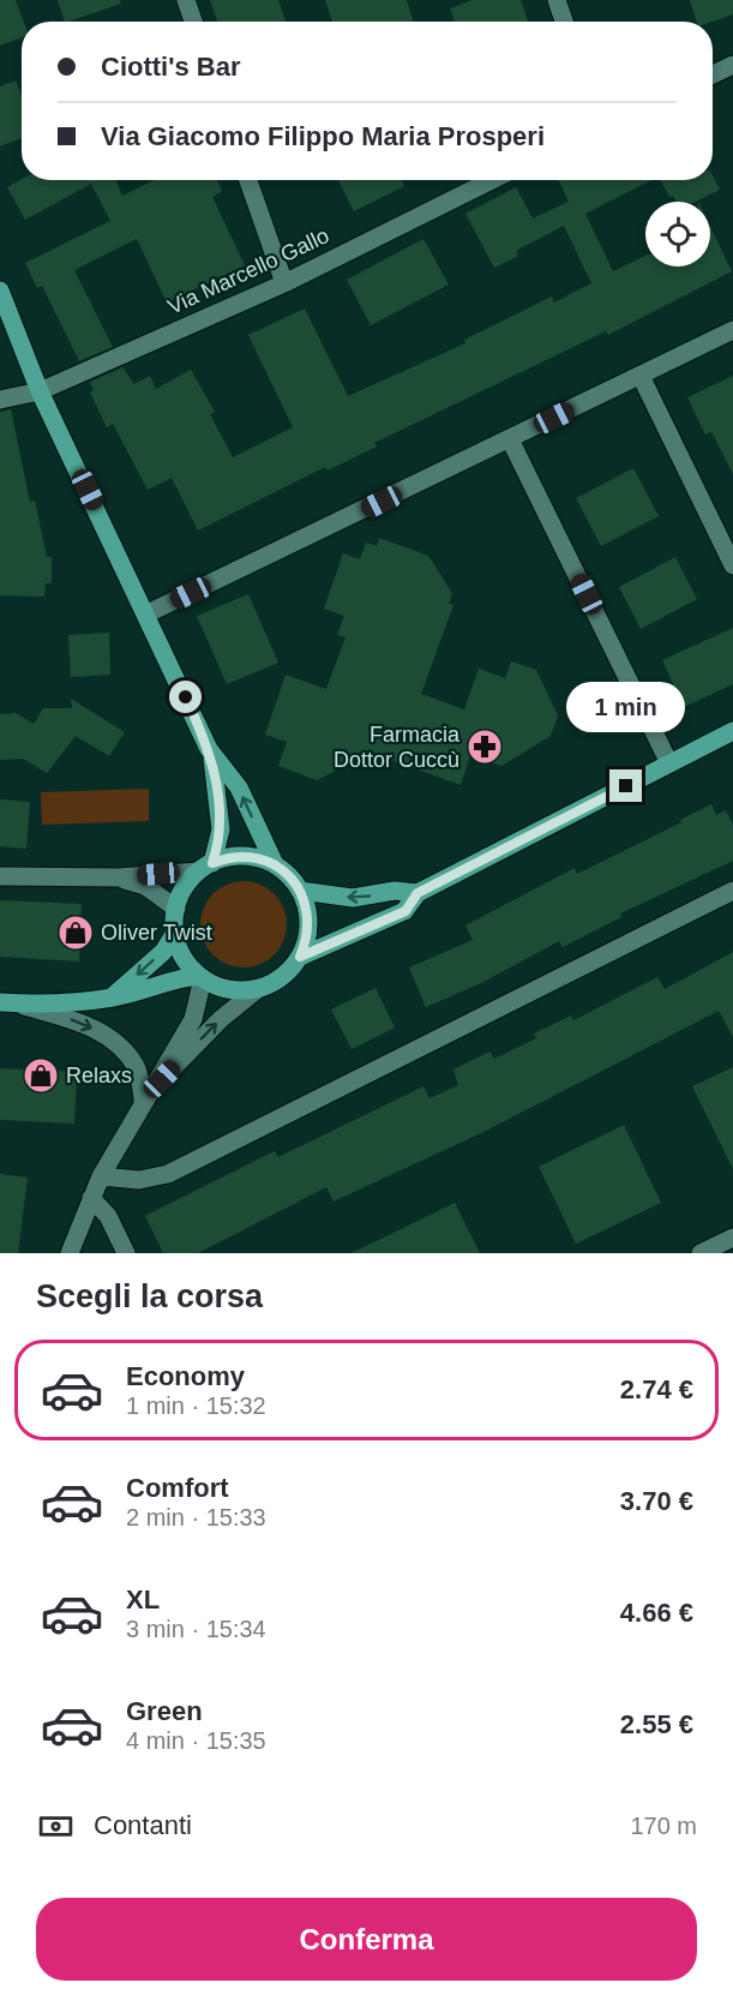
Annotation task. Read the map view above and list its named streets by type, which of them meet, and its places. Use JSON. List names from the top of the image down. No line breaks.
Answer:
{"streets":{"street":["Via Marcello Gallo"]},"places":{"pharmacy":["Farmacia Dottor Cuccù"],"shop":["Oliver Twist","Relaxs"]},"page":{"banner":["Ciotti's Bar","Via Giacomo Filippo Maria Prosperi"],"bubble":"1 min","heading":"Scegli la corsa","list":[{"name":"Economy","note":"1 min · 15:32","value":"2.74 €"},{"name":"Comfort","note":"2 min · 15:33","value":"3.70 €"},{"name":"XL","note":"3 min · 15:34","value":"4.66 €"},{"name":"Green","note":"4 min · 15:35","value":"2.55 €"}],"pay":["Contanti","170 m"],"buttons":"Conferma"}}
